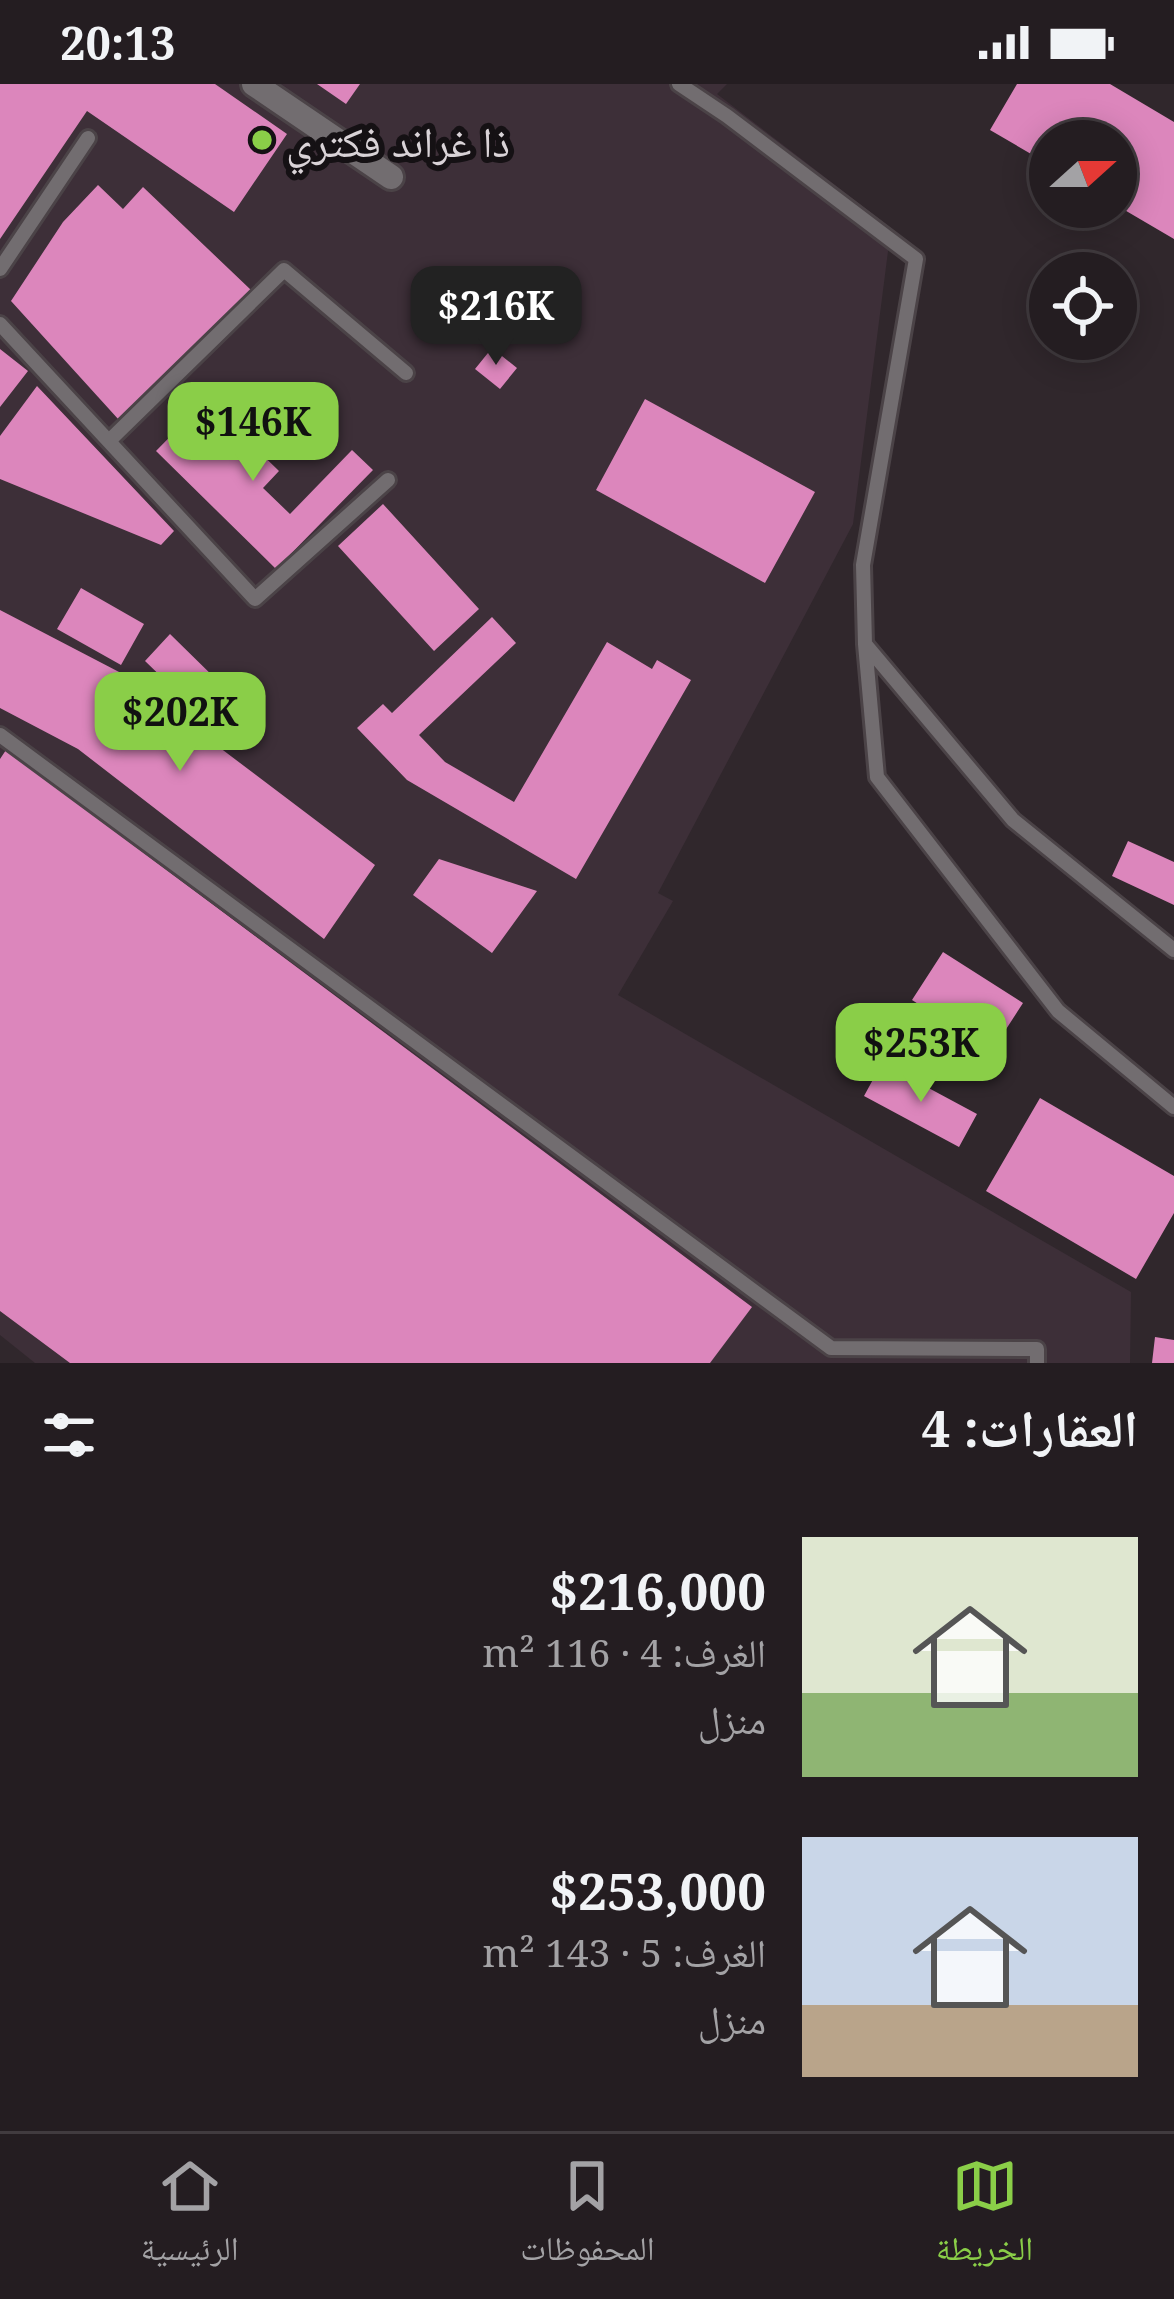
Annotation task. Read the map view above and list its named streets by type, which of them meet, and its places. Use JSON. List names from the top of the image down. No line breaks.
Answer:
{"places":["ذا غراند فكتري"],"north":"right","page":{"status":"20:13","price":["$216K","$146K","$202K","$253K"],"heading":"العقارات: 4","list":[{"name":"$216,000","note":"الغرف: 4 · 116 m² · منزل"},{"name":"$253,000","note":"الغرف: 5 · 143 m² · منزل"}],"tabs":["الخريطة","المحفوظات","الرئيسية"]}}
